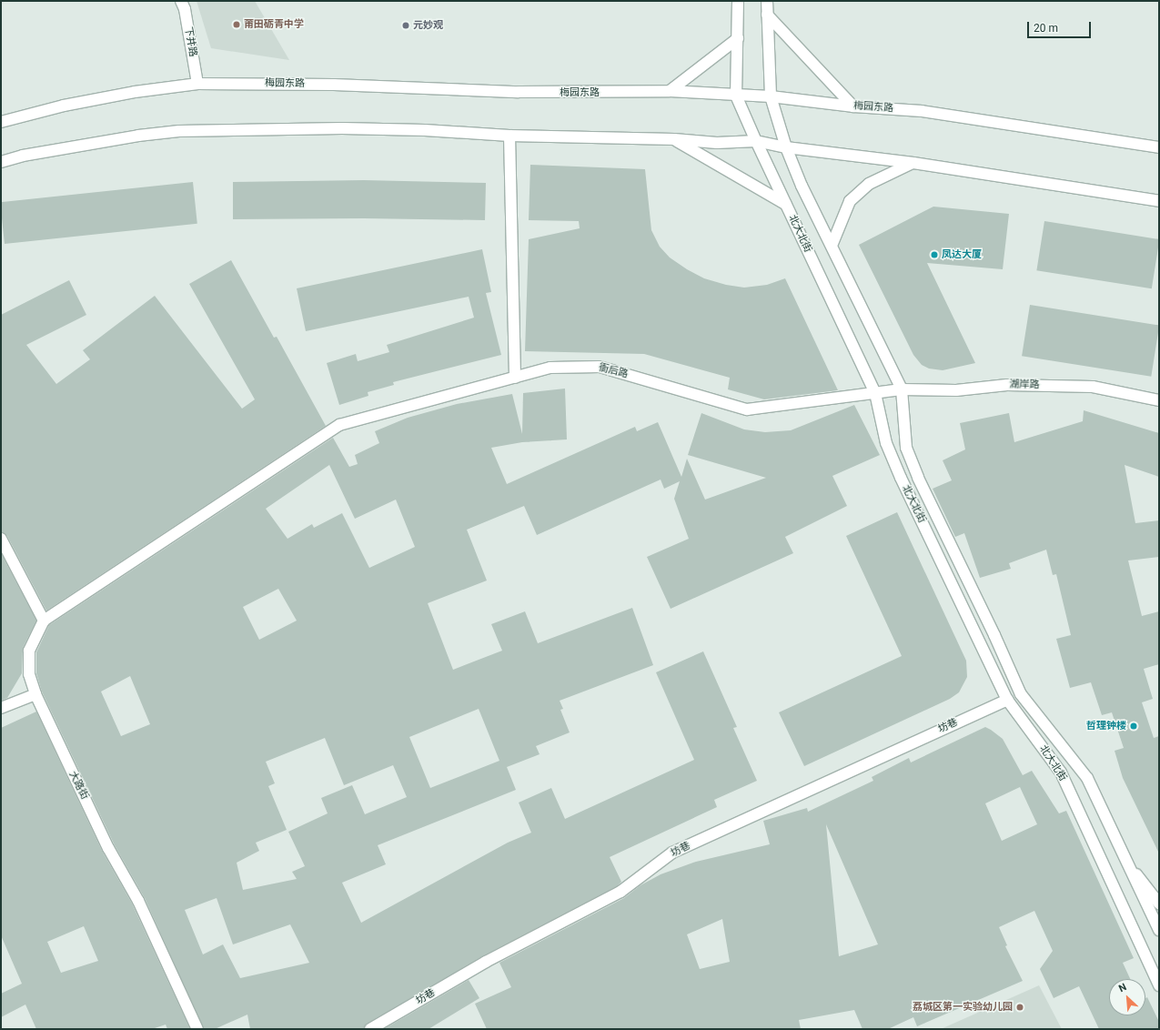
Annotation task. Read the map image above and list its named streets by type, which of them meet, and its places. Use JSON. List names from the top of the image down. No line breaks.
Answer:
{"streets":{"main road":["下井路","梅园东路","北大北街","衙后路","湖岸路","坊巷","大路街"]},"crossings":[["下井路","梅园东路"],["梅园东路","北大北街"],["北大北街","衙后路"],["北大北街","湖岸路"],["北大北街","坊巷"],["衙后路","湖岸路"],["衙后路","大路街"]],"places":["莆田砺青中学","元妙观","凤达大厦","哲理钟楼","荔城区第一实验幼儿园"],"scale_bar":"20 m","north":"top left"}
